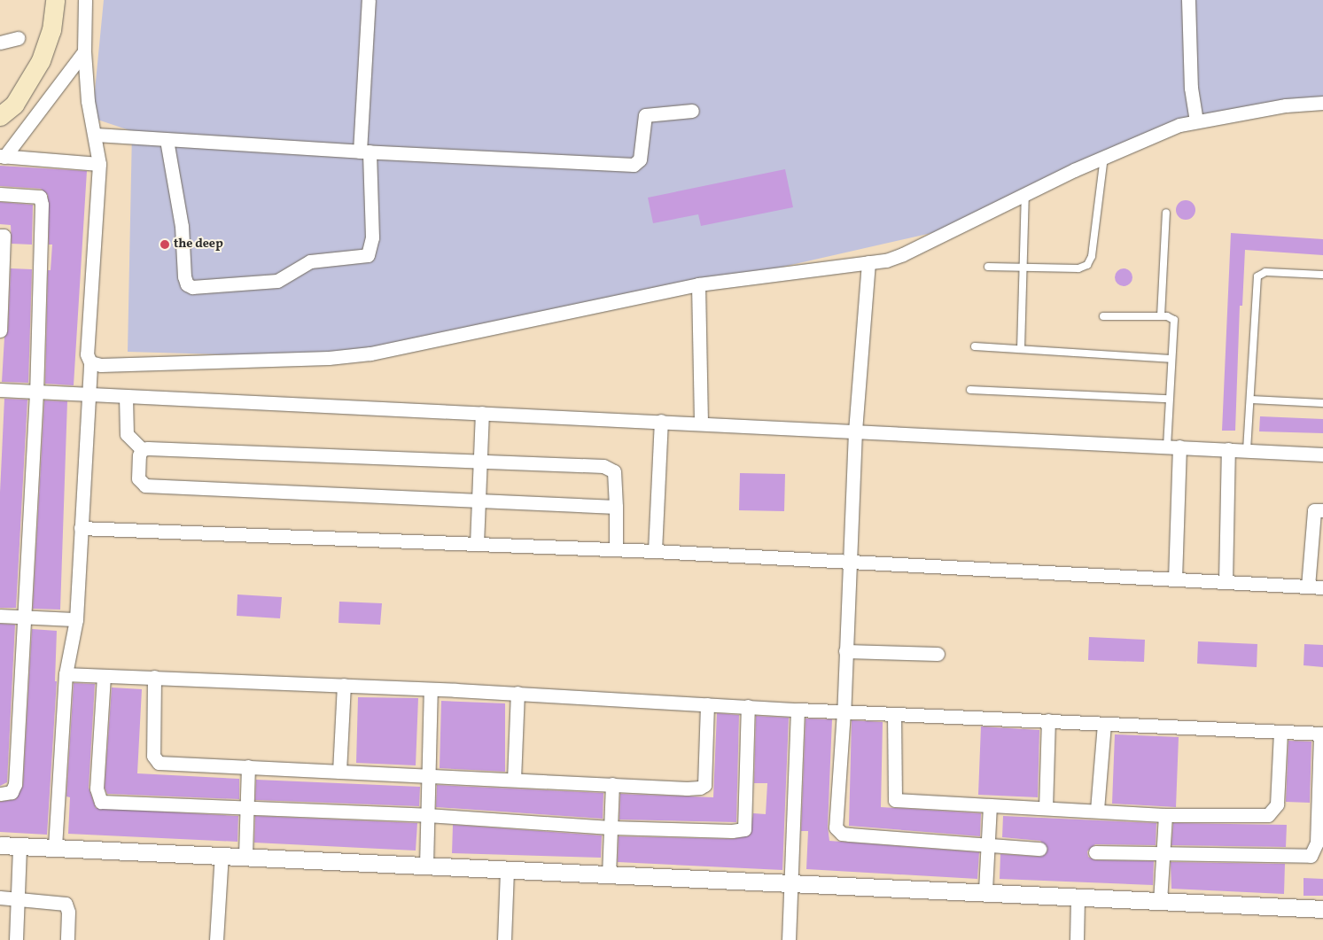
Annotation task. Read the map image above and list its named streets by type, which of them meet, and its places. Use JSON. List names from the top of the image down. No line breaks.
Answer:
{"places":["the deep"]}
